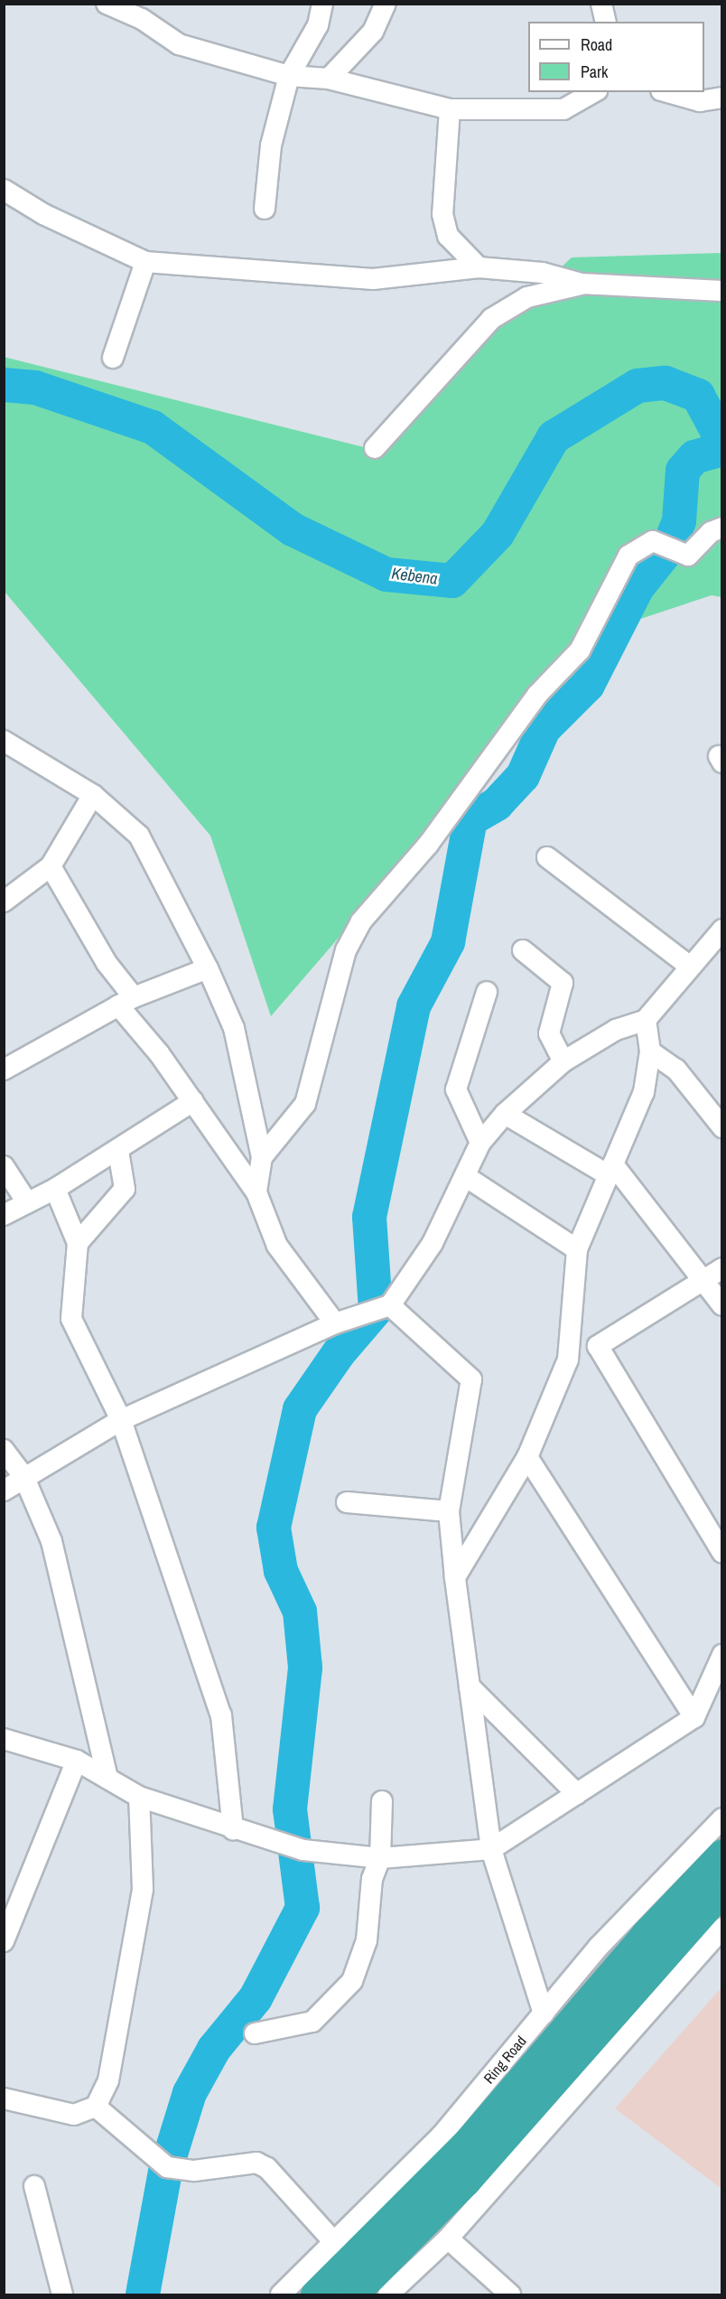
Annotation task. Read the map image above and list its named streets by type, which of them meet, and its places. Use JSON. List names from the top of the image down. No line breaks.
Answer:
{"streets":{"highway":["Ring Road"]},"water":["Kebena"],"legend":["Road","Park"]}
